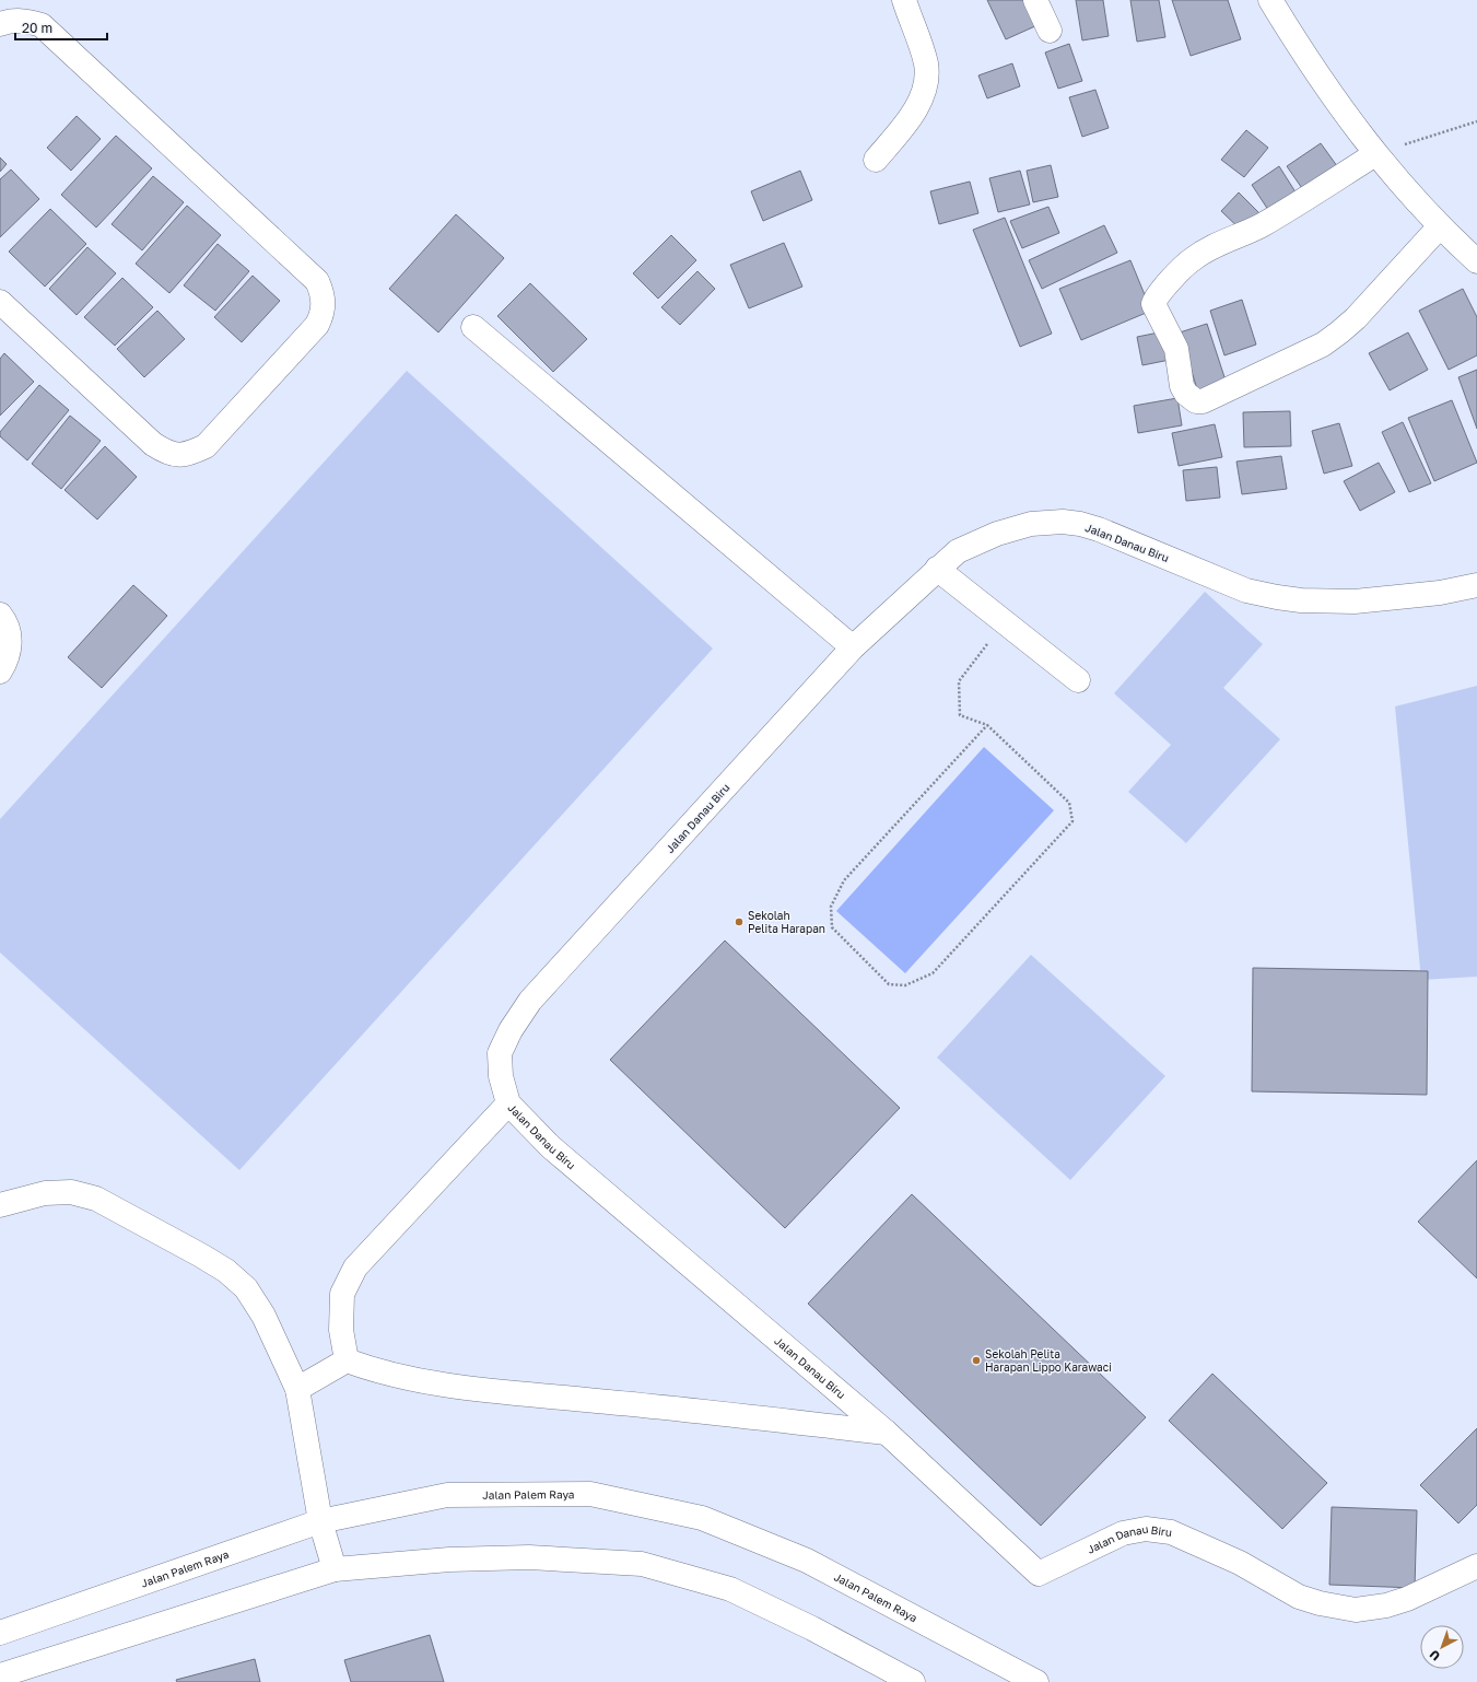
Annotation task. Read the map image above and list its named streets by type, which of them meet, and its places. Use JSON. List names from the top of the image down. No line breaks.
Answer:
{"streets":{"street":["Jalan Danau Biru","Jalan Palem Raya"]},"places":["Sekolah Pelita Harapan","Sekolah Pelita Harapan Lippo Karawaci"],"scale_bar":"20 m","north":"bottom left"}
